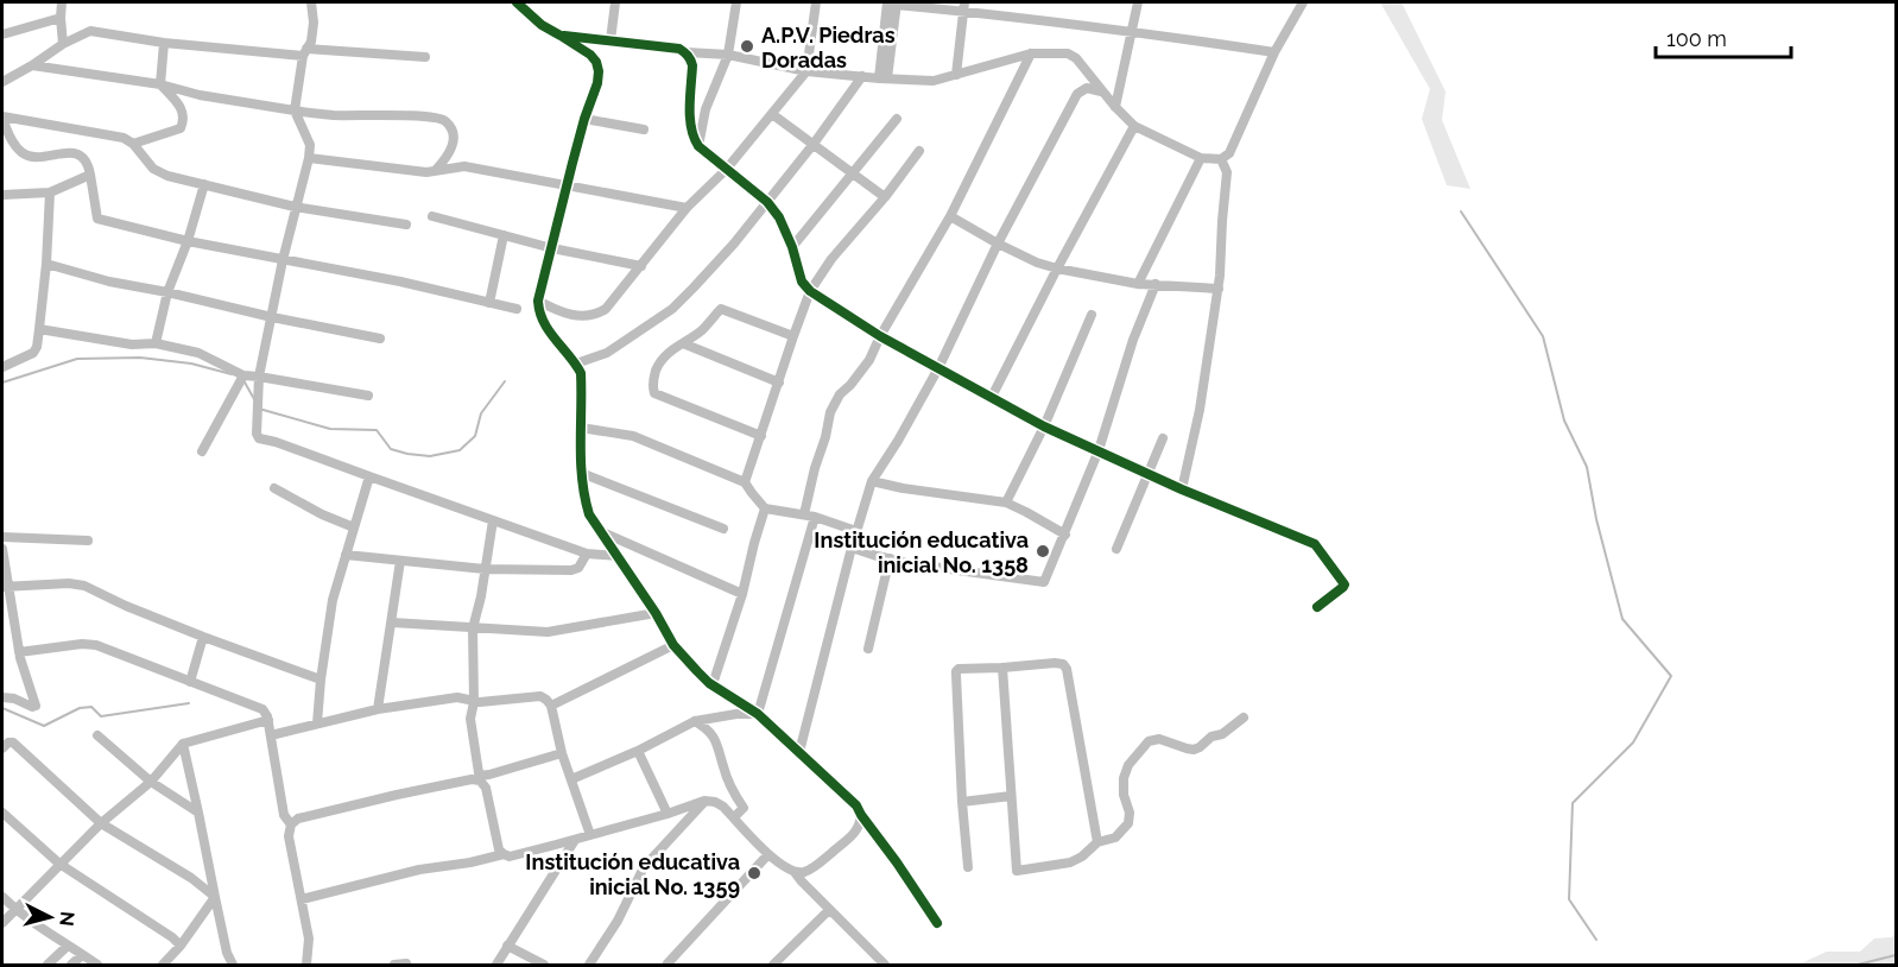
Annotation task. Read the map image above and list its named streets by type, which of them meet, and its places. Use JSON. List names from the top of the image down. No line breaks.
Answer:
{"places":["A.P.V. Piedras Doradas","Institución educativa inicial No. 1358","Institución educativa inicial No. 1359"],"scale_bar":"100 m","north":"right"}
